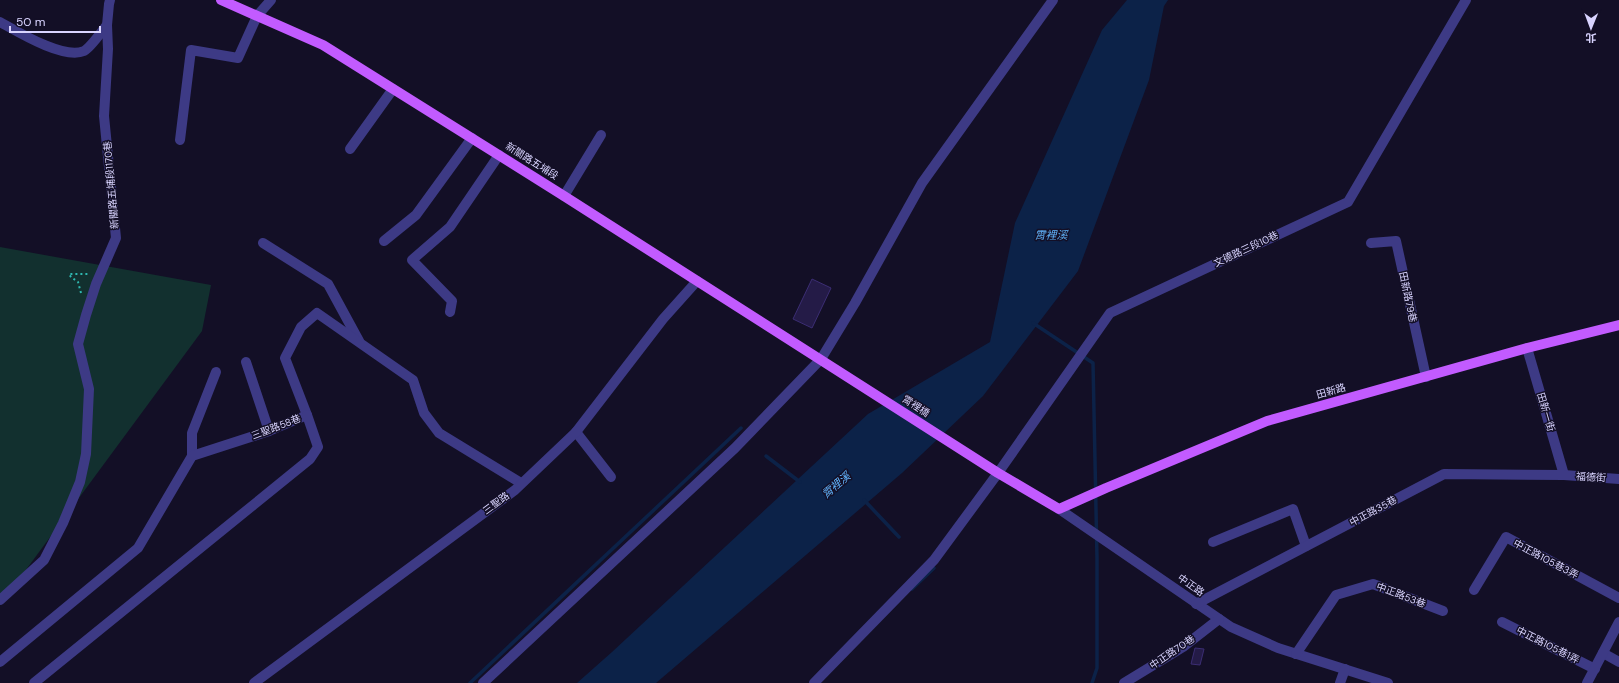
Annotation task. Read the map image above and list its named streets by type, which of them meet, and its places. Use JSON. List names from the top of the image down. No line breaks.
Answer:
{"streets":{"main road":["新關路五埔段","田新路","霄裡橋","中正路"],"street":["新關路五埔段1170巷","文德路三段10巷","田新路79巷","田新一街","三聖路58巷","福德街","三聖路","中正路35巷","中正路105巷3弄","中正路53巷","中正路105巷1弄","中正路70巷"]},"crossings":[["新關路五埔段","霄裡橋"],["新關路五埔段","三聖路"],["文德路三段10巷","霄裡橋"],["文德路三段10巷","中正路"],["田新路79巷","田新路"],["田新路","田新一街"],["田新路","中正路"],["霄裡橋","中正路"],["田新一街","福德街"],["田新一街","中正路35巷"],["三聖路58巷","三聖路"],["福德街","中正路35巷"],["中正路35巷","中正路"],["中正路","中正路53巷"],["中正路","中正路70巷"]],"water":["霄裡溪"],"scale_bar":"50 m","north":"bottom"}
